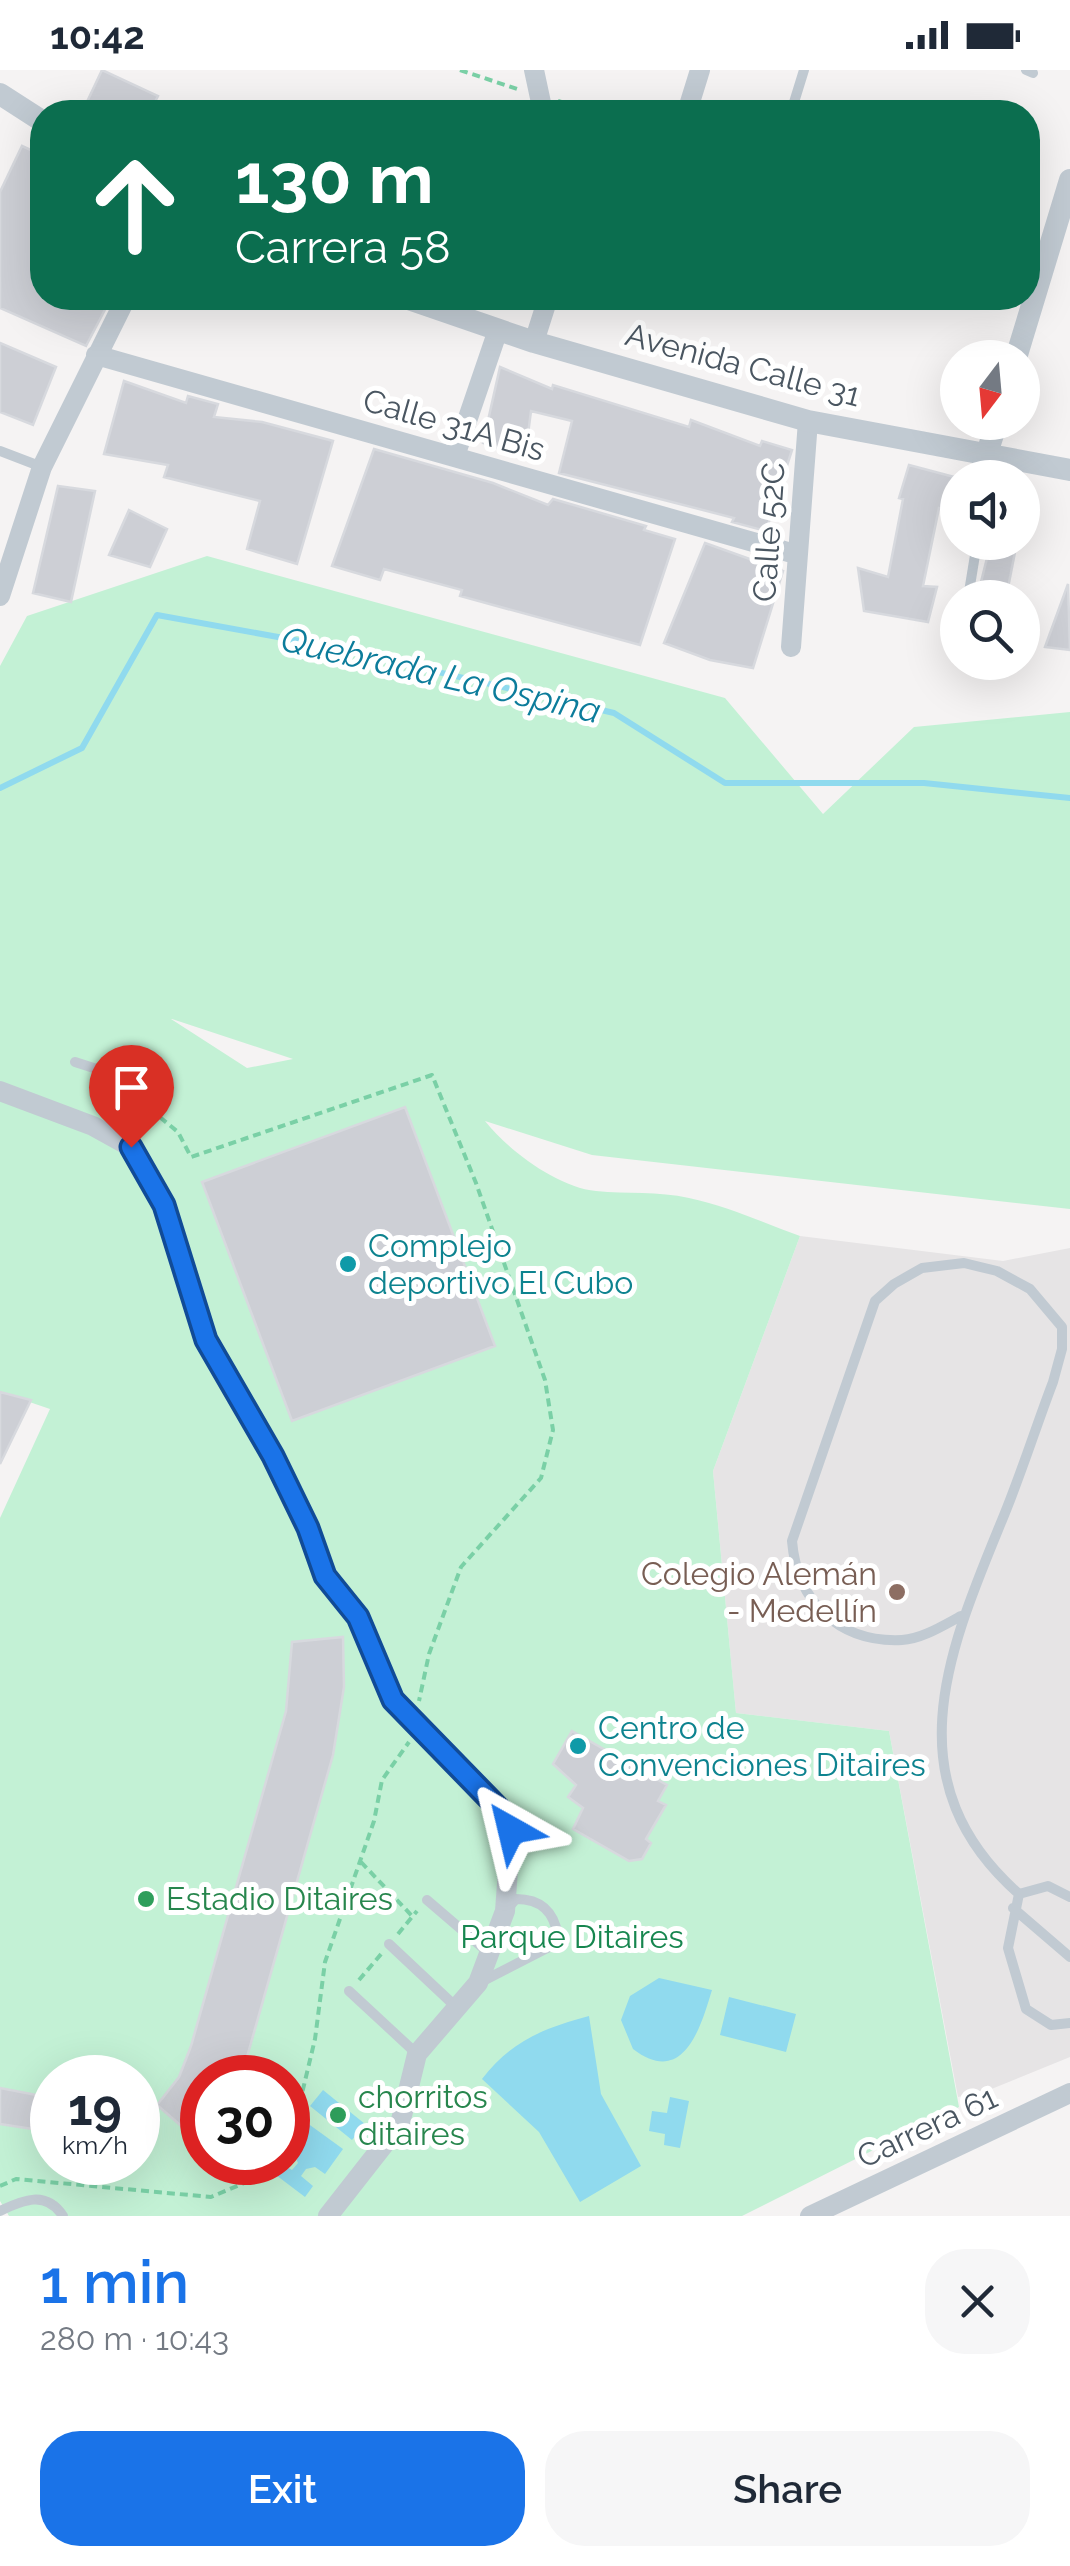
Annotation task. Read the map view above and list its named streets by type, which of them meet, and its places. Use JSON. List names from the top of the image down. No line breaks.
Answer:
{"streets":{"street":["Avenida Calle 31","Calle 31A Bis","Calle 52C","Carrera 61"]},"crossings":[["Avenida Calle 31","Calle 52C"],["Calle 31A Bis","Calle 52C"]],"water":["Quebrada La Ospina"],"parks":["Parque Ditaires"],"places":["Complejo deportivo El Cubo","Colegio Alemán - Medellín","Centro de Convenciones Ditaires","Estadio Ditaires","chorritos ditaires"],"north":"bottom","page":{"status":"10:42","turn":["130 m","Carrera 58"],"speed":"19 km/h","limit":"30","heading":["1 min","280 m · 10:43"],"buttons":["Exit","Share"]}}
